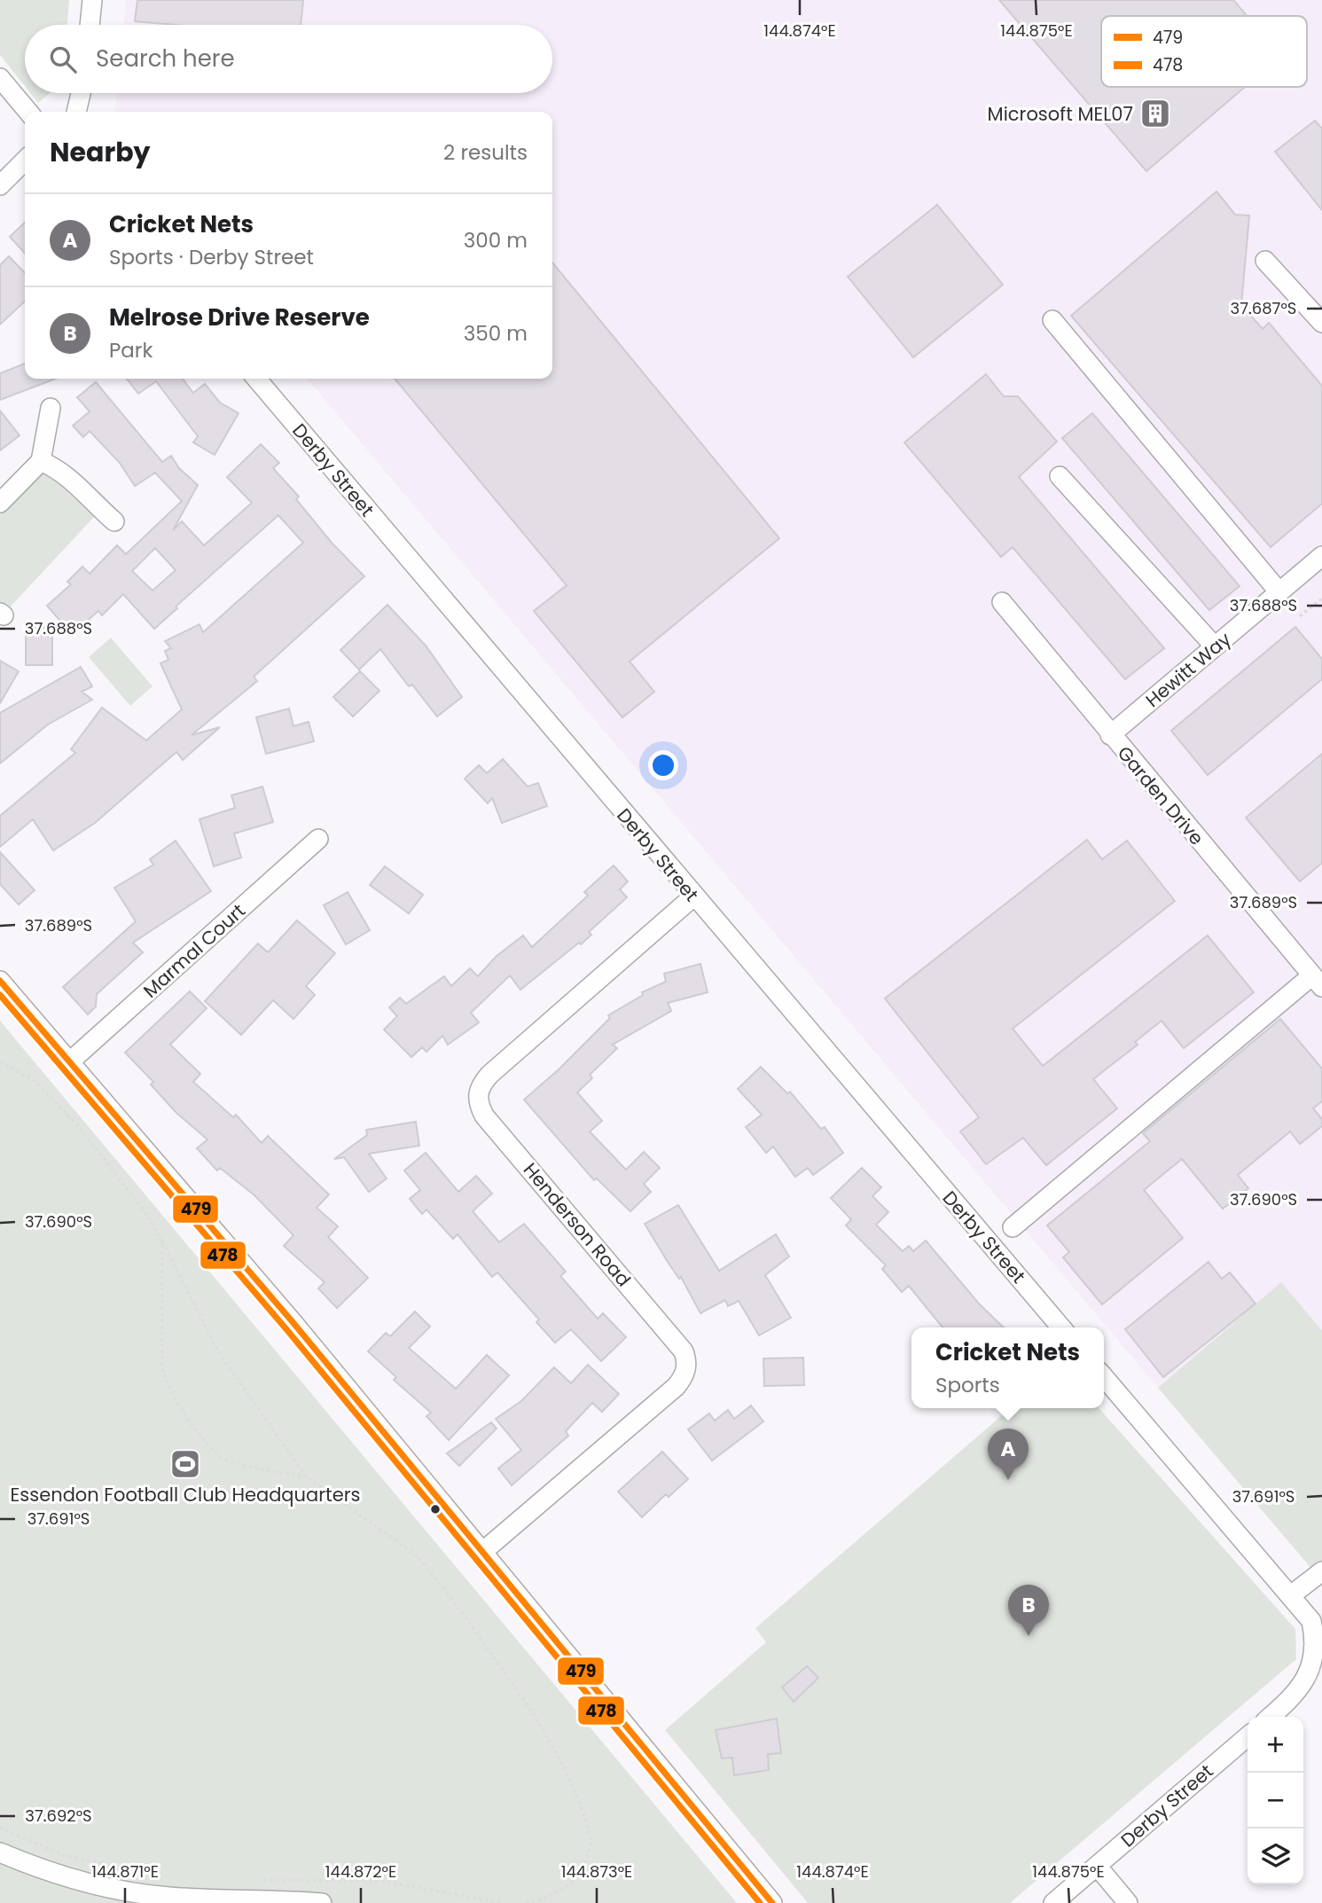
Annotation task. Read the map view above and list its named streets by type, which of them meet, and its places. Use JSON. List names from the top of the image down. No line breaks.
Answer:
{"streets":{"street":["Derby Street","Hewitt Way","Garden Drive","Marmal Court","Henderson Road"]},"crossings":[["Derby Street","Henderson Road"],["Hewitt Way","Garden Drive"]],"places":{"building":["Microsoft MEL07"],"sports":["Essendon Football Club Headquarters"]},"lines":["transit line 479","transit line 478"],"legend":["479","478"],"page":{"search":"Search here","heading":["Nearby","2 results"],"list":[{"mark":"A","name":"Cricket Nets","note":"Sports · Derby Street","value":"300 m"},{"mark":"B","name":"Melrose Drive Reserve","note":"Park","value":"350 m"}],"popup":["Cricket Nets","Sports"],"pins":["A","B"],"map_buttons":["+","−"]},"coordinates":["144.874°E","144.875°E","37.687°S","37.688°S","37.689°S","37.690°S","37.691°S","37.692°S","144.871°E","144.872°E","144.873°E"]}
